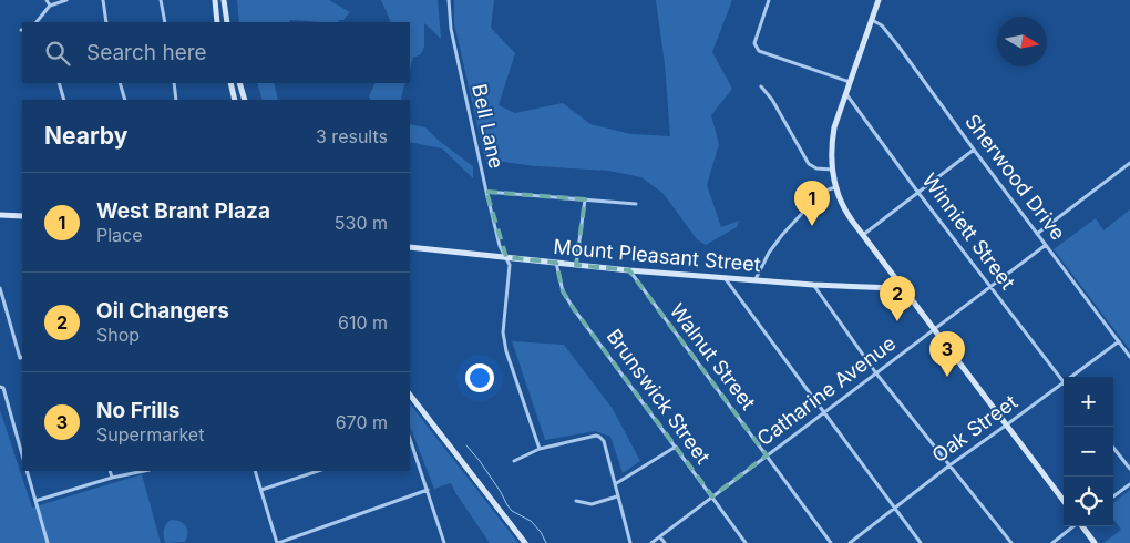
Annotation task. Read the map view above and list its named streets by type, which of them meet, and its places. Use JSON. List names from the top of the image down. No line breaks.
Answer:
{"streets":{"main road":["Mount Pleasant Street"],"street":["Bell Lane","Sherwood Drive","Winniett Street","Walnut Street","Catharine Avenue","Brunswick Street","Oak Street"]},"crossings":[["Bell Lane","Mount Pleasant Street"],["Sherwood Drive","Catharine Avenue"],["Sherwood Drive","Oak Street"],["Winniett Street","Catharine Avenue"],["Winniett Street","Oak Street"],["Mount Pleasant Street","Walnut Street"],["Mount Pleasant Street","Brunswick Street"],["Walnut Street","Catharine Avenue"],["Catharine Avenue","Brunswick Street"]],"north":"right","page":{"search":"Search here","heading":["Nearby","3 results"],"list":[{"mark":"1","name":"West Brant Plaza","note":"Place","value":"530 m"},{"mark":"2","name":"Oil Changers","note":"Shop","value":"610 m"},{"mark":"3","name":"No Frills","note":"Supermarket","value":"670 m"}],"pins":["1","2","3"],"map_buttons":["+","−"]}}
